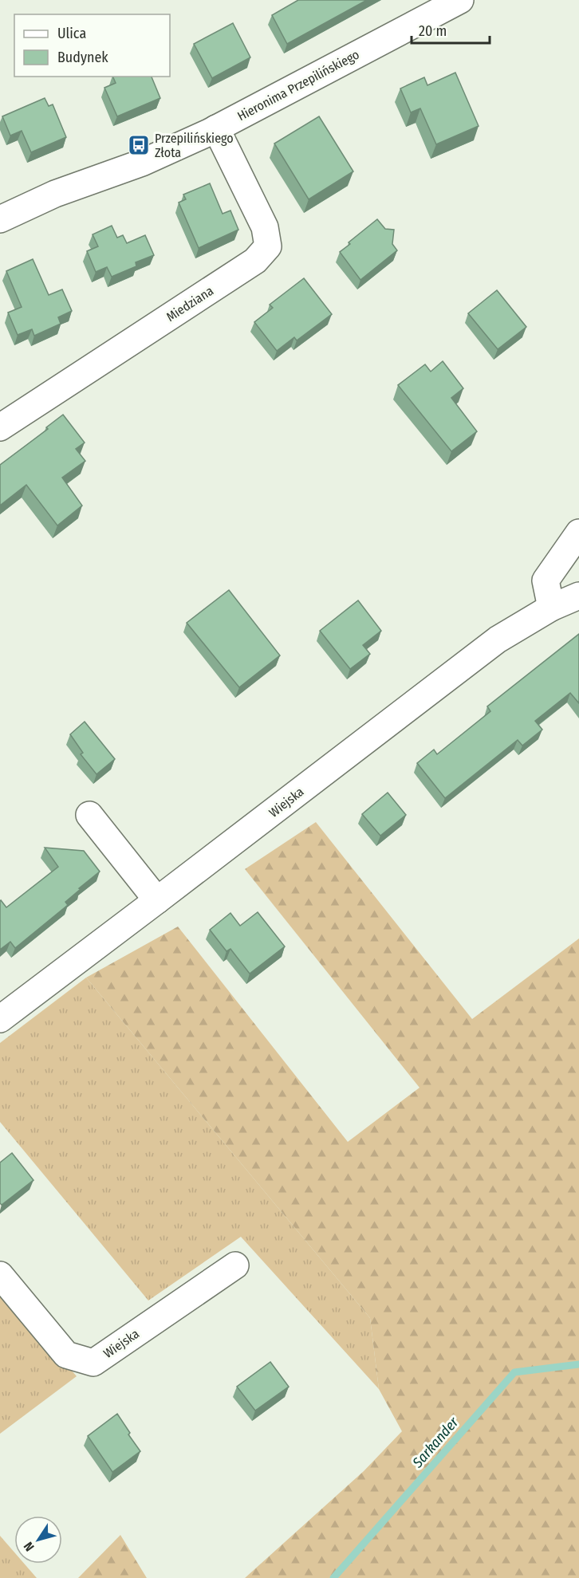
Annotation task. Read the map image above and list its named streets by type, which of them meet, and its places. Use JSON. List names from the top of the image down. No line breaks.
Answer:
{"streets":{"street":["Hieronima Przepilińskiego","Miedziana","Wiejska"]},"crossings":[["Hieronima Przepilińskiego","Miedziana"]],"water":["Sarkander"],"places":{"bus stop":["Przepilińskiego Złota"]},"legend":["Ulica","Budynek"],"scale_bar":"20 m","north":"bottom left"}
